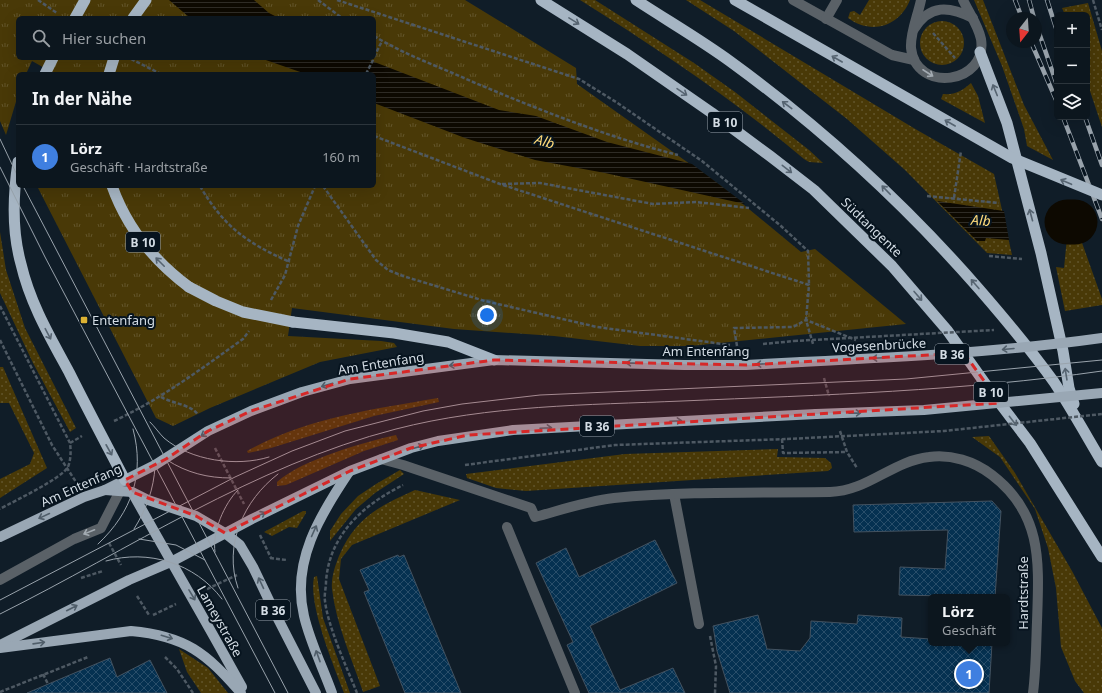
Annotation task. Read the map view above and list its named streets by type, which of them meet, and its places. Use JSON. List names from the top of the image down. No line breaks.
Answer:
{"streets":{"highway":["B 10","Südtangente"],"main road":["Vogesenbrücke","Am Entenfang","B 36","Lameystraße"],"street":["Hardtstraße"]},"crossings":[["B 10","Am Entenfang"],["Vogesenbrücke","Am Entenfang"],["Am Entenfang","Lameystraße"]],"water":["Alb"],"places":{"transit":["Entenfang"]},"north":"bottom","page":{"map_buttons":["+","−"],"search":"Hier suchen","heading":"In der Nähe","list":[{"mark":"1","name":"Lörz","note":"Geschäft · Hardtstraße","value":"160 m"}],"popup":["Lörz","Geschäft"],"pins":"1"}}
